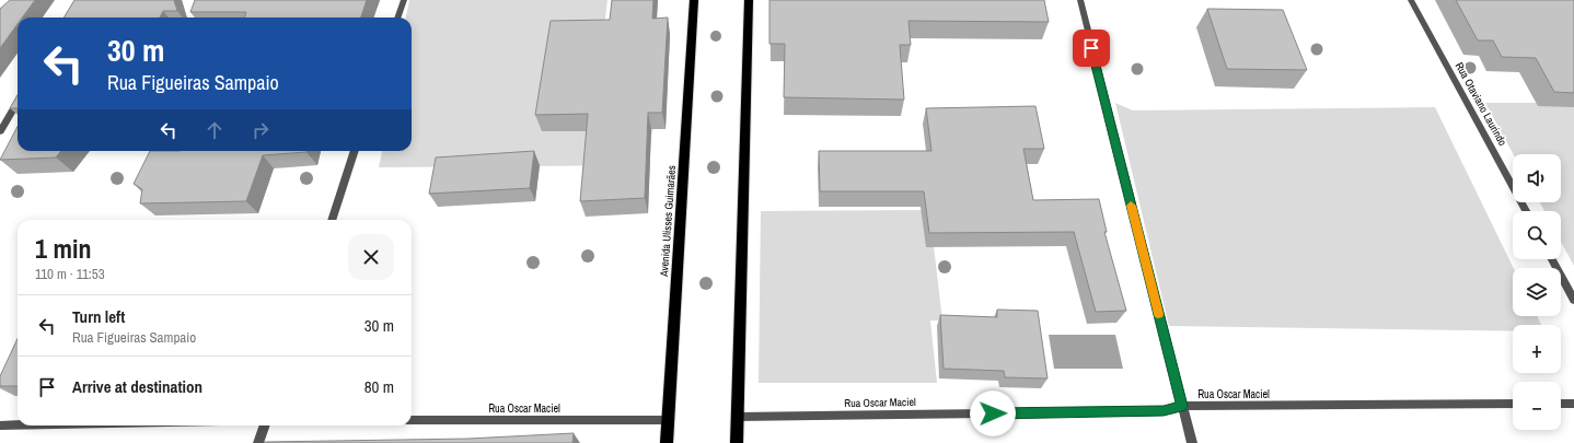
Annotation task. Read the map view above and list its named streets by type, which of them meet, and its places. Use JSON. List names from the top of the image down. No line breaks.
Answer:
{"streets":{"main road":["Avenida Ulisses Guimarães"],"street":["Rua Otaviano Laurindo","Rua Oscar Maciel"]},"crossings":[["Avenida Ulisses Guimarães","Rua Oscar Maciel"]],"page":{"turn":["30 m","Rua Figueiras Sampaio"],"map_buttons":["+","−"],"heading":["1 min","110 m · 11:53"],"list":[{"name":"Turn left","note":"Rua Figueiras Sampaio","value":"30 m"},{"name":"Arrive at destination","value":"80 m"}]}}
